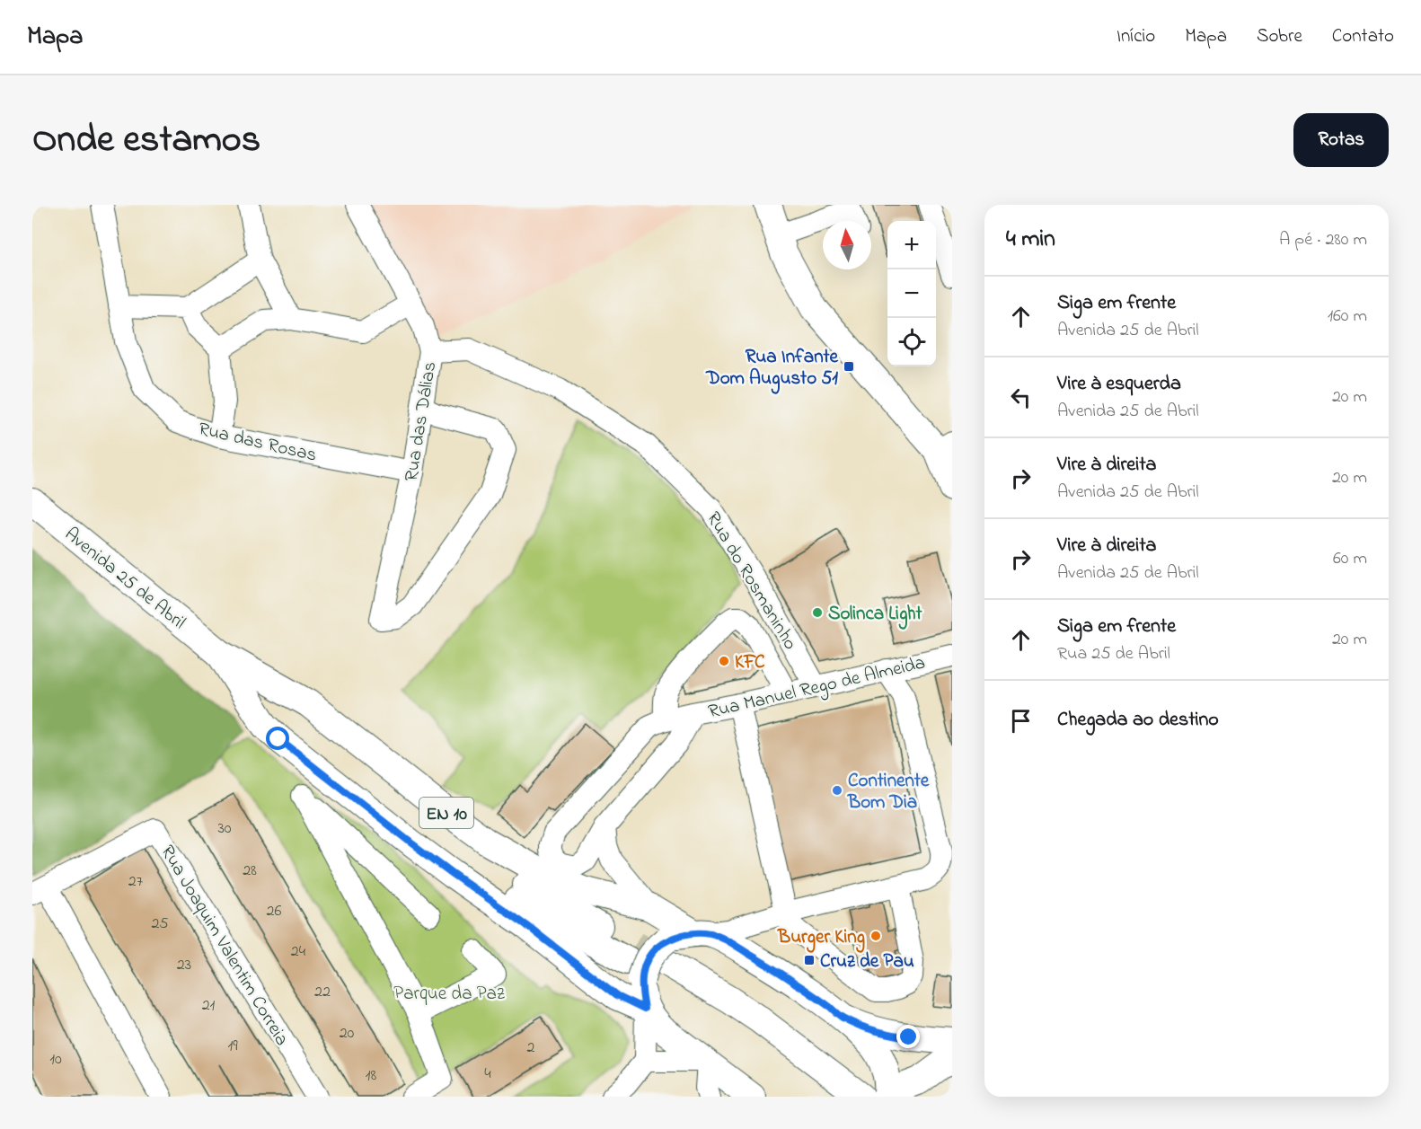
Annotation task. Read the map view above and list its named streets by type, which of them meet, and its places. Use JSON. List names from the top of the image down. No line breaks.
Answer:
{"streets":{"main road":["Avenida 25 de Abril","EN 10"],"street":["Rua das Dálias","Rua das Rosas","Rua do Rosmaninho","Rua Manuel Rego de Almeida","Rua Joaquim Valentim Correia"]},"crossings":[["Rua das Dálias","Rua das Rosas"],["Rua das Dálias","Rua do Rosmaninho"],["Avenida 25 de Abril","EN 10"],["Rua do Rosmaninho","Rua Manuel Rego de Almeida"]],"parks":["Parque da Paz"],"places":{"transit":["Rua Infante Dom Augusto 51","Cruz de Pau"],"other":["Solinca Light","KFC","Continente Bom Dia","Burger King"]},"house_numbers":["30","28","27","26","25","24","23","22","21","20","19","2","10","4","18"],"north":"top","page":{"header":"Mapa","nav":["Início","Mapa","Sobre","Contato"],"title":"Onde estamos","buttons":"Rotas","heading":["4 min","A pé · 280 m"],"map_buttons":["+","−"],"list":[["Siga em frente","Avenida 25 de Abril","160 m"],["Vire à esquerda","Avenida 25 de Abril","20 m"],["Vire à direita","Avenida 25 de Abril","20 m"],["Vire à direita","Avenida 25 de Abril","60 m"],["Siga em frente","Rua 25 de Abril","20 m"],"Chegada ao destino"]}}
